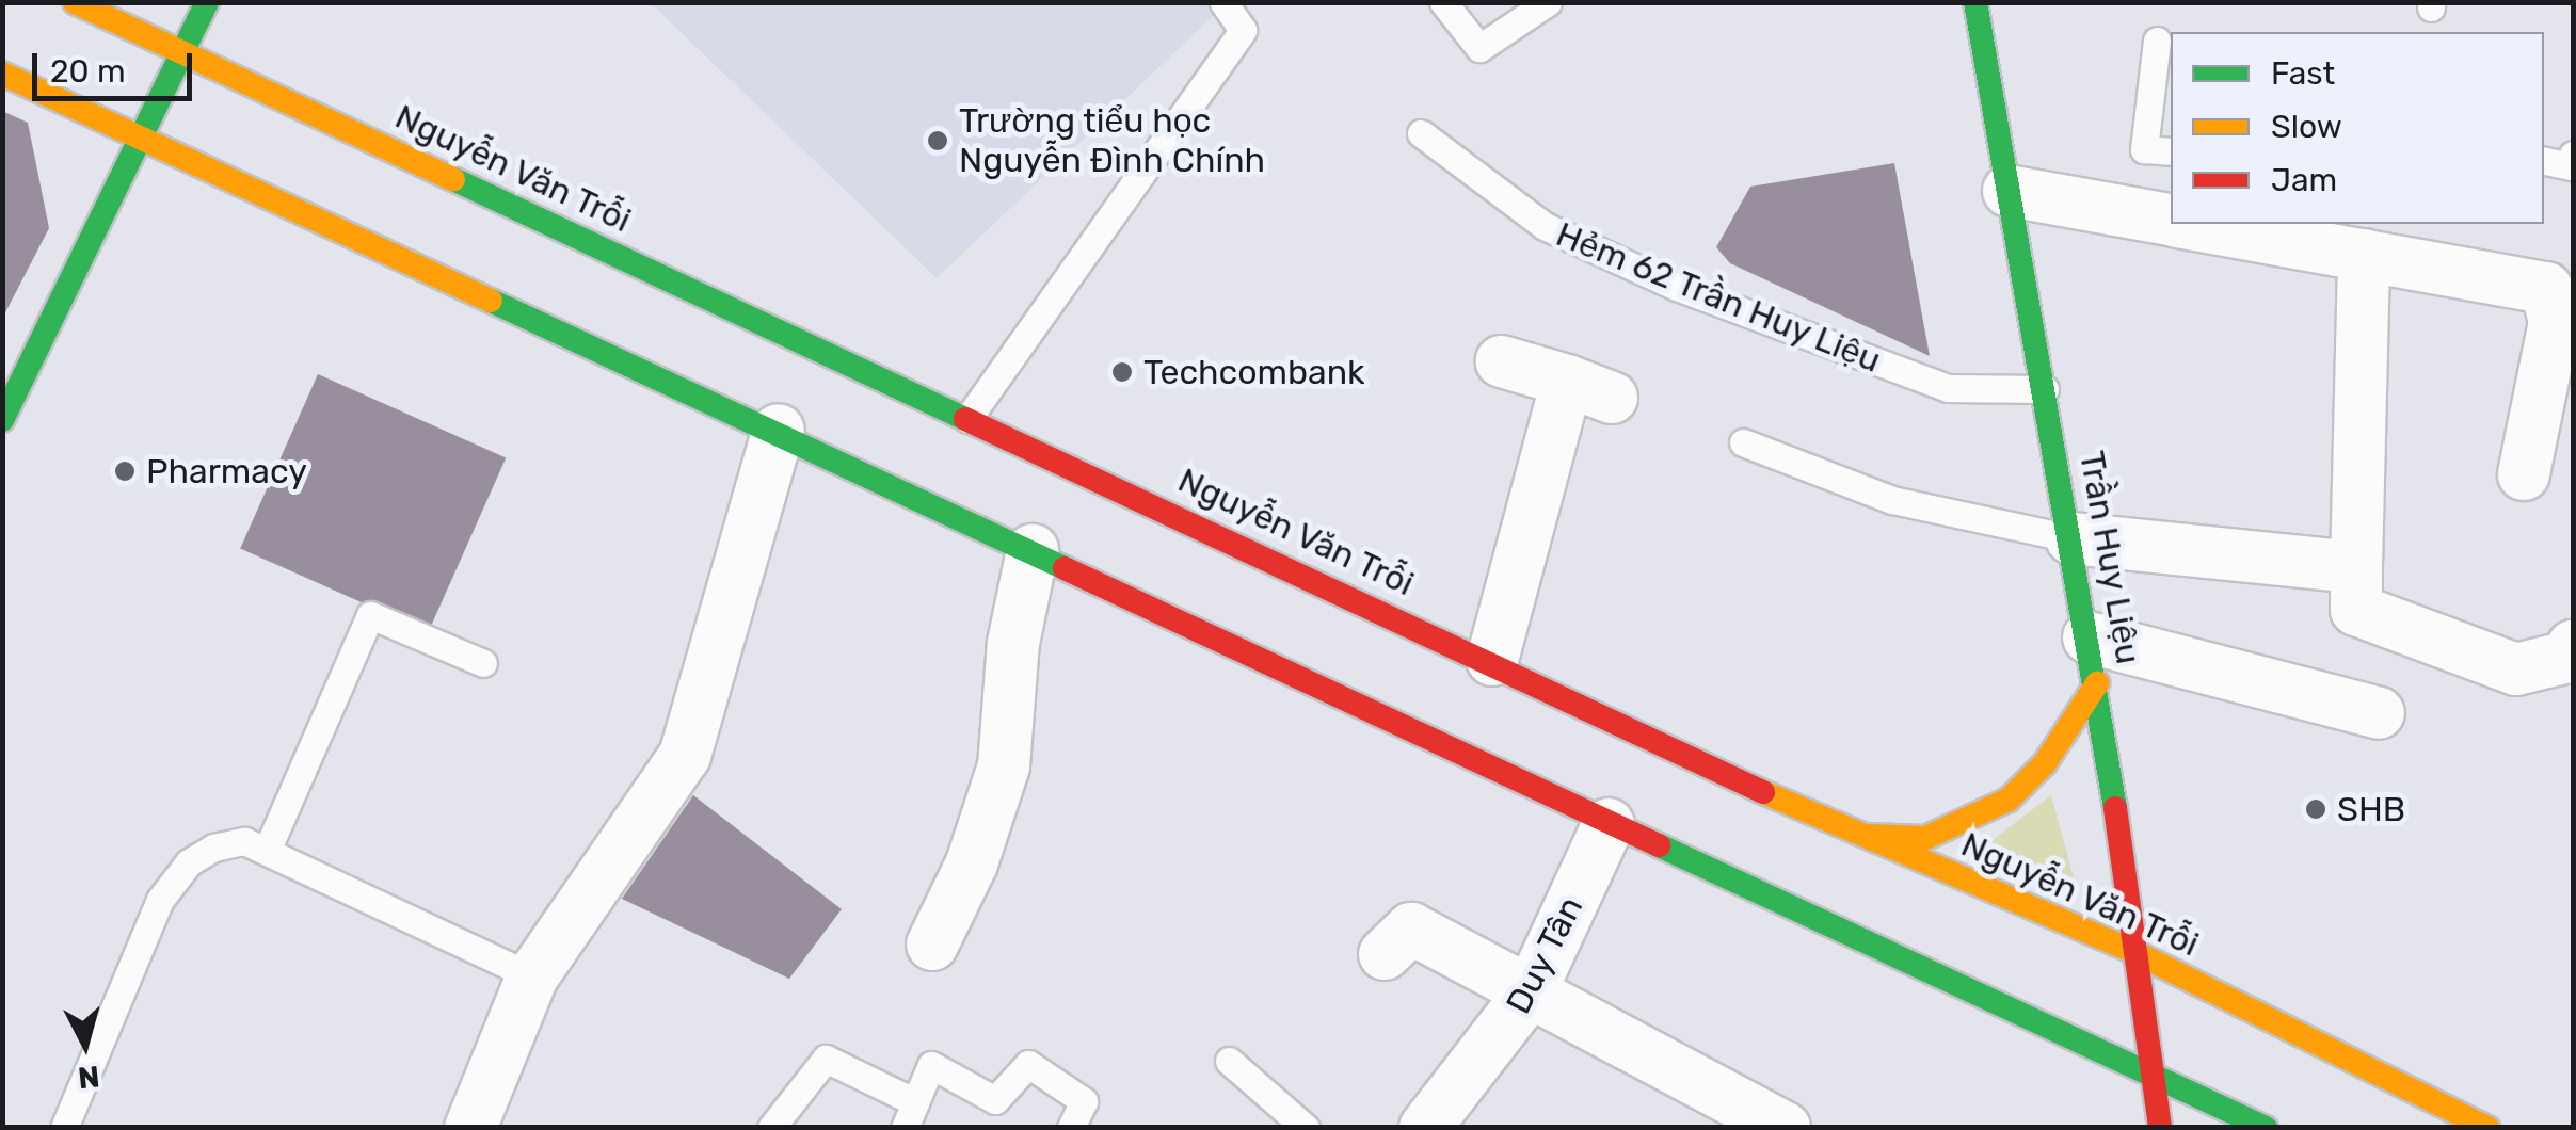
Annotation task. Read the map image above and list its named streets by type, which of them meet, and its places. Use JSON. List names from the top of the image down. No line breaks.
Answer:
{"streets":{"main road":["Nguyễn Văn Trỗi","Trần Huy Liệu"],"street":["Duy Tân"],"lane":["Hẻm 62 Trần Huy Liệu"]},"crossings":[["Nguyễn Văn Trỗi","Trần Huy Liệu"],["Hẻm 62 Trần Huy Liệu","Trần Huy Liệu"]],"places":["Trường tiểu học Nguyễn Đình Chính","Techcombank","Pharmacy","SHB"],"legend":["Fast","Slow","Jam"],"scale_bar":"20 m","north":"bottom"}
